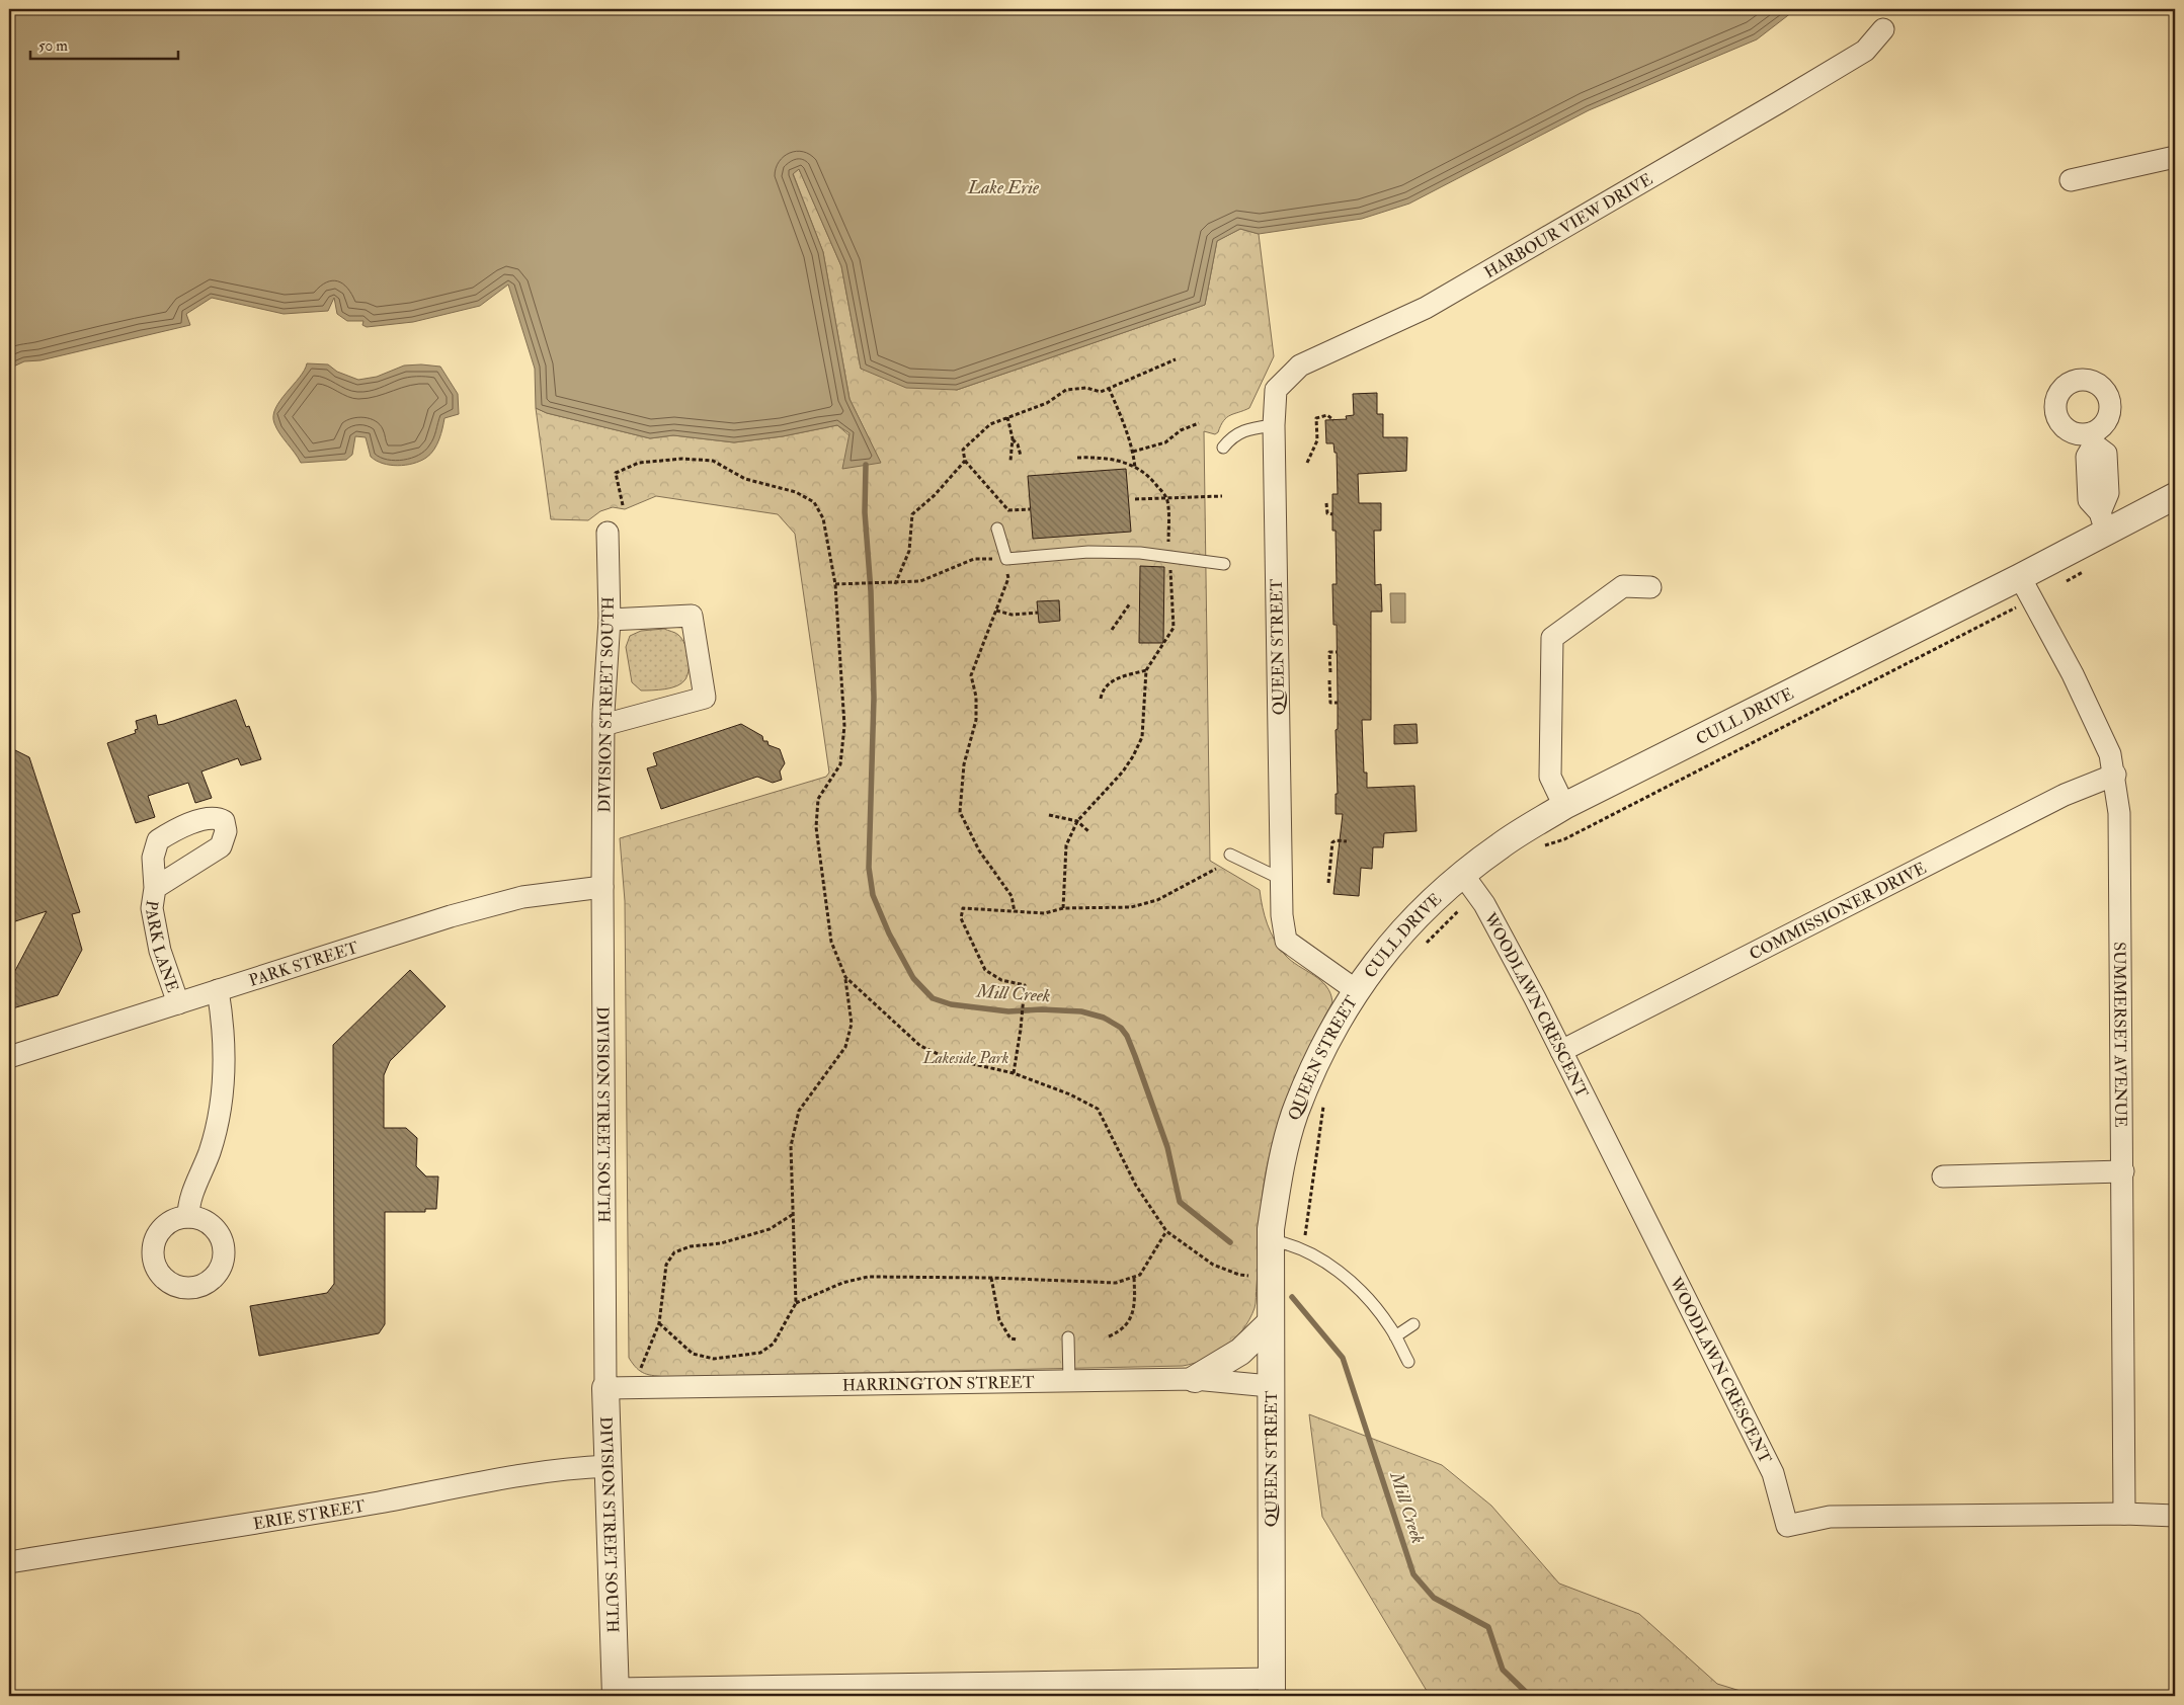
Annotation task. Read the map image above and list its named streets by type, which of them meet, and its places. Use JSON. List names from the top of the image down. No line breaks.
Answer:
{"streets":{"street":["HARBOUR VIEW DRIVE","QUEEN STREET","DIVISION STREET SOUTH","CULL DRIVE","COMMISSIONER DRIVE","PARK LANE","PARK STREET","WOODLAWN CRESCENT","SUMMERSET AVENUE","HARRINGTON STREET","ERIE STREET"]},"crossings":[["HARBOUR VIEW DRIVE","QUEEN STREET"],["QUEEN STREET","CULL DRIVE"],["QUEEN STREET","HARRINGTON STREET"],["DIVISION STREET SOUTH","PARK STREET"],["DIVISION STREET SOUTH","HARRINGTON STREET"],["DIVISION STREET SOUTH","ERIE STREET"],["CULL DRIVE","WOODLAWN CRESCENT"],["CULL DRIVE","SUMMERSET AVENUE"],["COMMISSIONER DRIVE","WOODLAWN CRESCENT"],["COMMISSIONER DRIVE","SUMMERSET AVENUE"],["PARK LANE","PARK STREET"],["WOODLAWN CRESCENT","SUMMERSET AVENUE"]],"water":["Lake Erie","Mill Creek"],"parks":["Lakeside Park"],"scale_bar":"50 m"}
